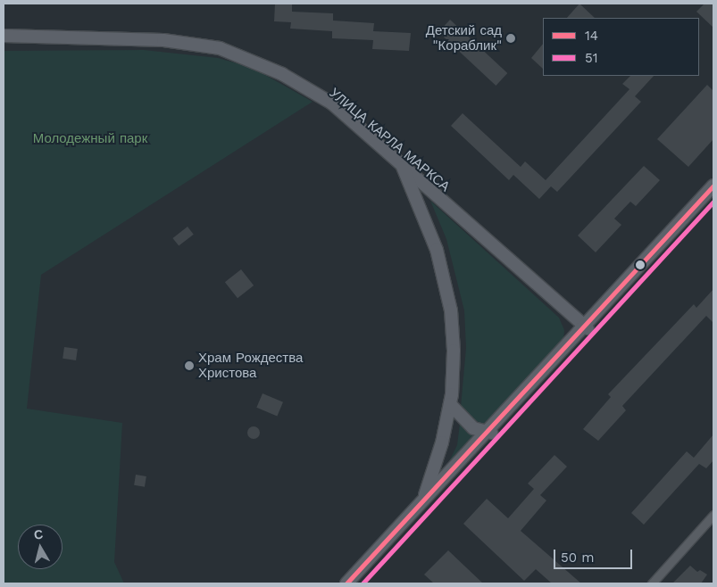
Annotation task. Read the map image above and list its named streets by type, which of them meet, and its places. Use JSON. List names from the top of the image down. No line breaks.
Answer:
{"streets":{"street":["УЛИЦА КАРЛА МАРКСА"]},"parks":["Молодежный парк"],"places":["Детский сад \"Кораблик\"","Храм Рождества Христова"],"lines":["transit line 14","transit line 51"],"legend":["14","51"],"scale_bar":"50 m","north":"top"}
